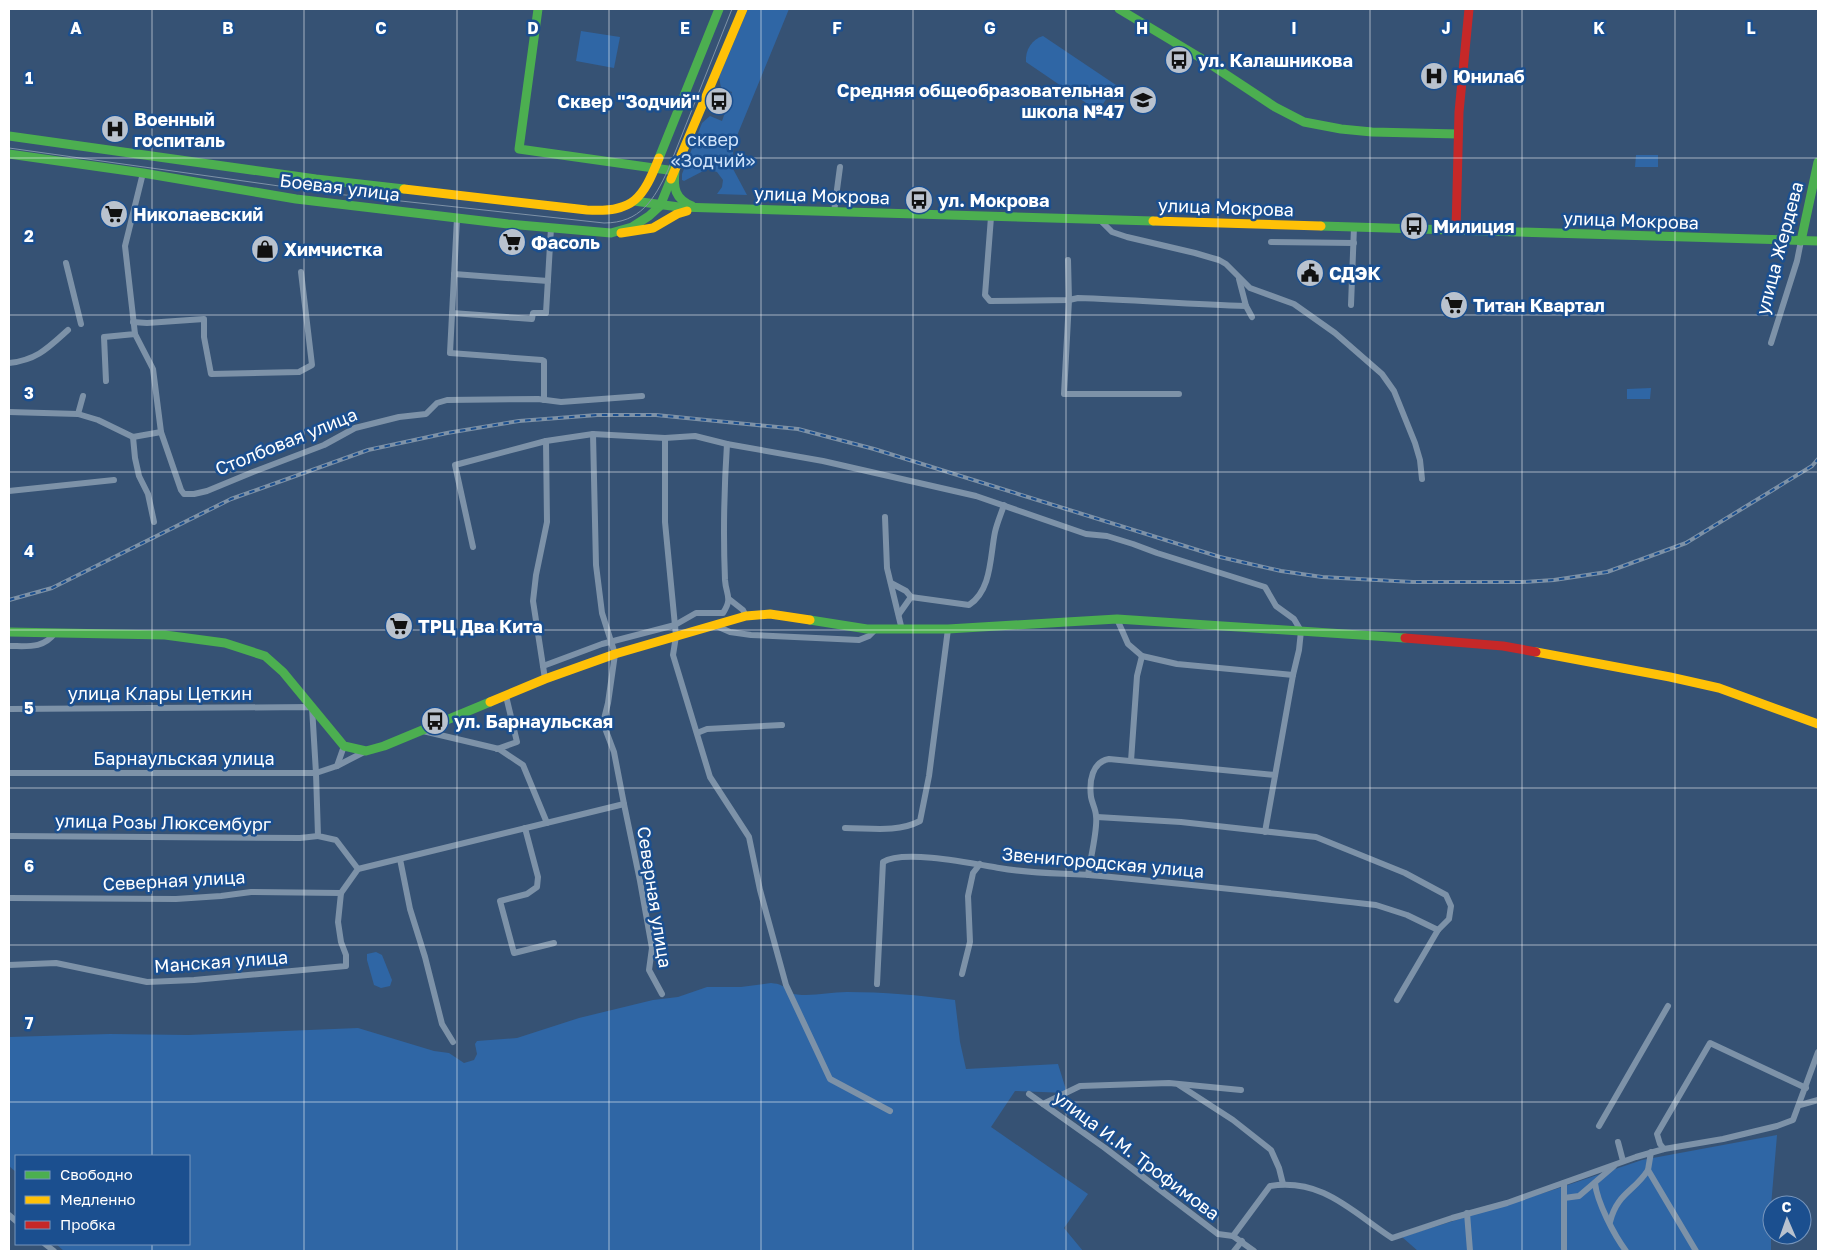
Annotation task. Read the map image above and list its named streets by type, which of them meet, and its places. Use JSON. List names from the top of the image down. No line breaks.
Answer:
{"streets":{"main road":["Боевая улица","улица Мокрова","улица Жердева","Столбовая улица"],"street":["улица Клары Цеткин","Барнаульская улица","улица Розы Люксембург","Звенигородская улица","Северная улица","Манская улица","улица И.М. Трофимова"]},"crossings":[["Боевая улица","улица Мокрова"],["Боевая улица","Столбовая улица"],["улица Мокрова","улица Жердева"],["Северная улица","Манская улица"]],"parks":["сквер «Зодчий»"],"places":{"bus stop":["ул. Калашникова","Сквер \"Зодчий\"","ул. Мокрова","Милиция","ул. Барнаульская"],"hospital":["Юнилаб","Военный госпиталь"],"school or university":["Средняя общеобразовательная школа №47"],"supermarket":["Николаевский","Фасоль","Титан Квартал","ТРЦ Два Кита"],"shop":["Химчистка"],"public building":["СДЭК"]},"legend":["Свободно","Медленно","Пробка"],"north":"top","grid":{"columns":["A","B","C","D","E","F","G","H","I","J","K","L"],"rows":["1","2","3","4","5","6","7"]}}
